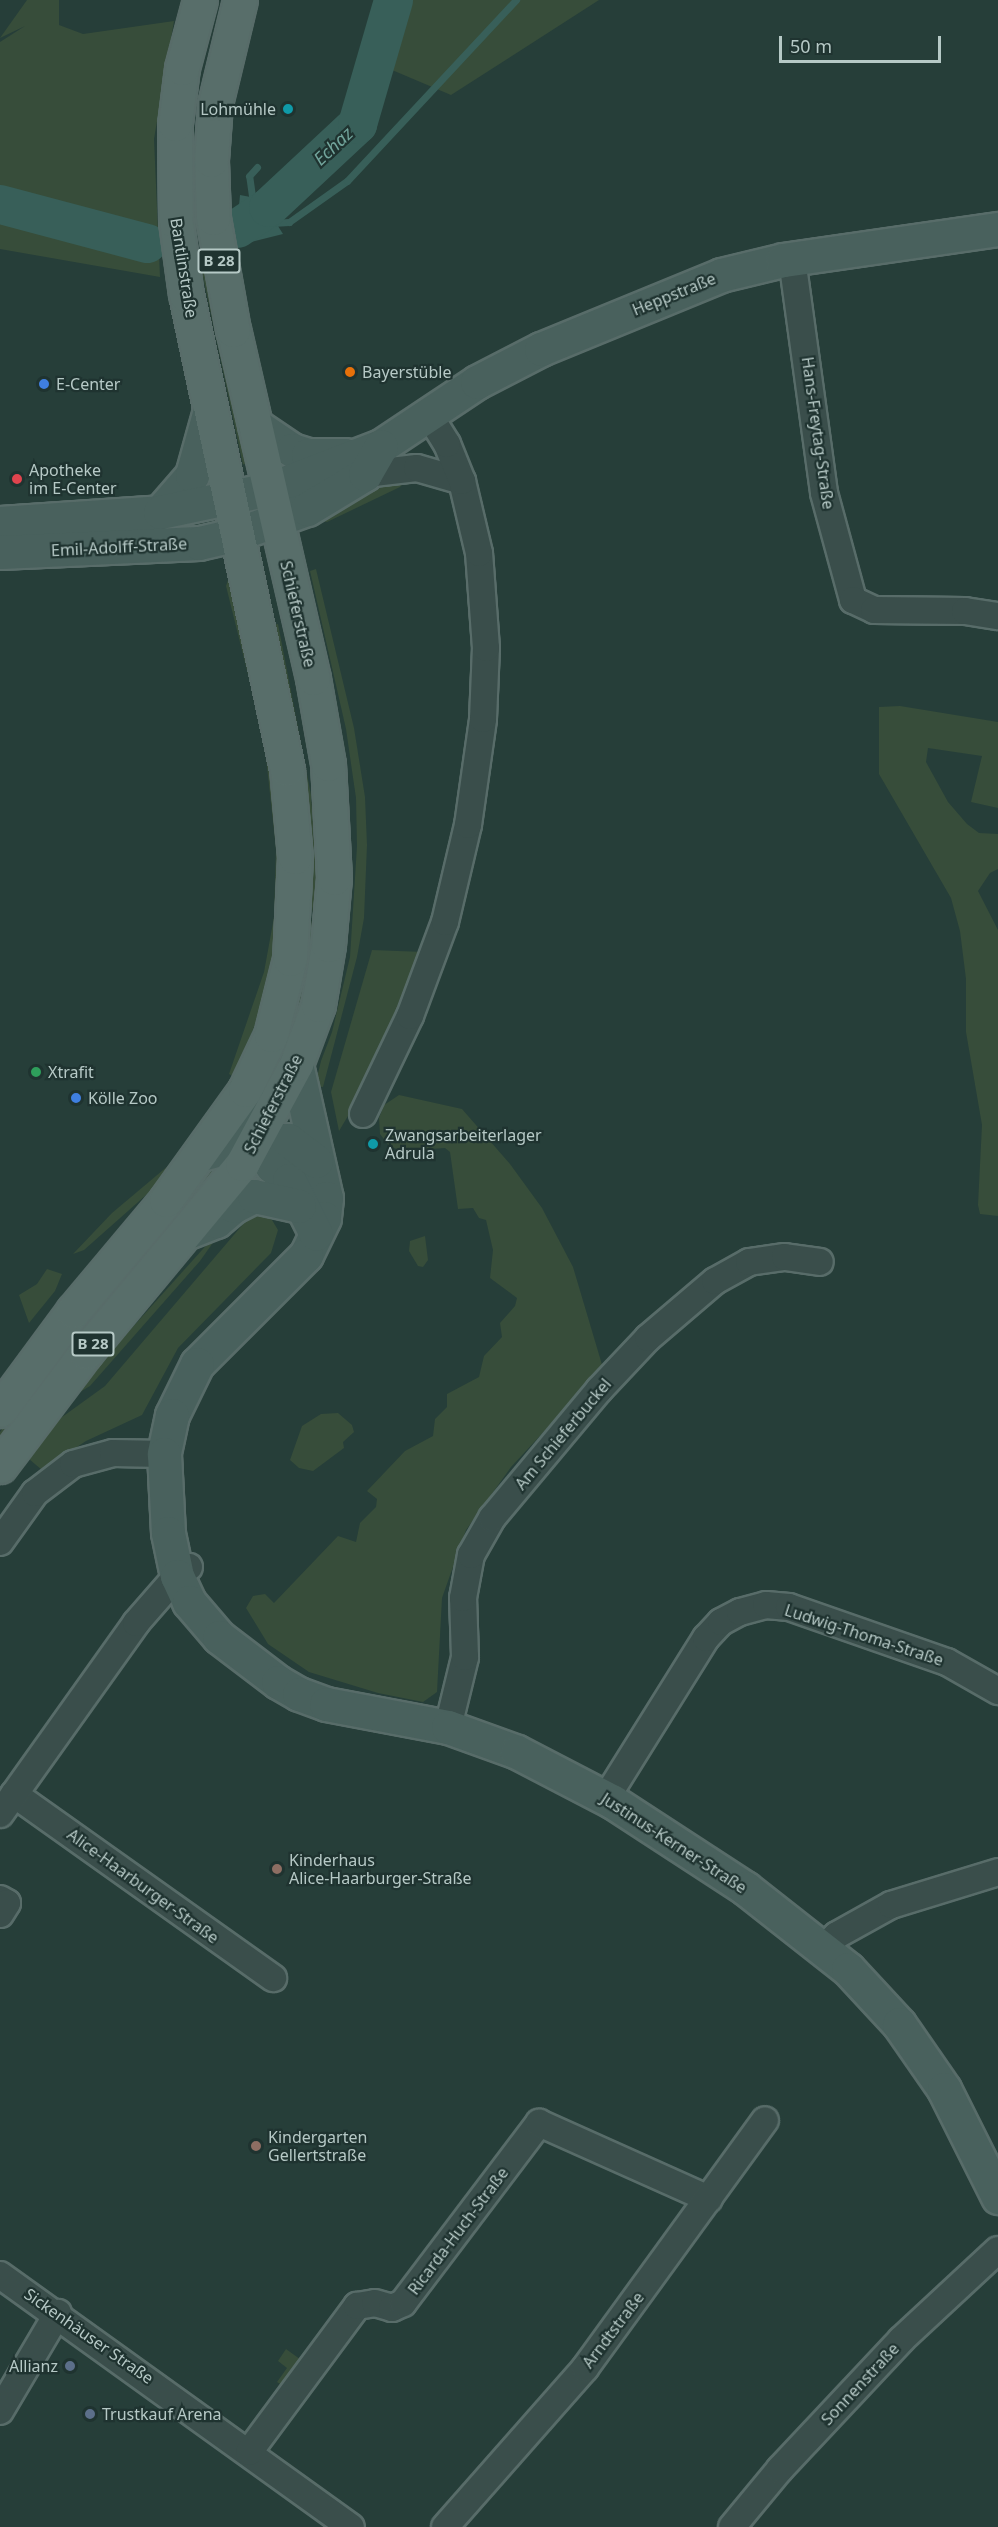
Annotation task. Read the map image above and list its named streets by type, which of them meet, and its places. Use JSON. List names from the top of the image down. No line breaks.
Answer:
{"streets":{"main road":["B 28","Bantlinstraße","Schieferstraße"],"street":["Heppstraße","Hans-Freytag-Straße","Emil-Adolff-Straße","Am Schieferbuckel","Ludwig-Thoma-Straße","Justinus-Kerner-Straße","Alice-Haarburger-Straße","Ricarda-Huch-Straße","Arndtstraße","Sickenhäuser Straße","Sonnenstraße"]},"crossings":[["B 28","Heppstraße"],["B 28","Schieferstraße"],["Bantlinstraße","Heppstraße"],["Bantlinstraße","Emil-Adolff-Straße"],["Bantlinstraße","Schieferstraße"],["Heppstraße","Hans-Freytag-Straße"],["Heppstraße","Emil-Adolff-Straße"],["Heppstraße","Schieferstraße"],["Emil-Adolff-Straße","Schieferstraße"],["Schieferstraße","Justinus-Kerner-Straße"],["Am Schieferbuckel","Justinus-Kerner-Straße"],["Ludwig-Thoma-Straße","Justinus-Kerner-Straße"],["Justinus-Kerner-Straße","Alice-Haarburger-Straße"],["Ricarda-Huch-Straße","Arndtstraße"],["Ricarda-Huch-Straße","Sickenhäuser Straße"]],"water":["Echaz"],"places":["Lohmühle","Bayerstüble","E-Center","Apotheke im E-Center","Xtrafit","Kölle Zoo","Zwangsarbeiterlager Adrula","Kinderhaus Alice-Haarburger-Straße","Kindergarten Gellertstraße","Allianz","Trustkauf Arena"],"scale_bar":"50 m"}
